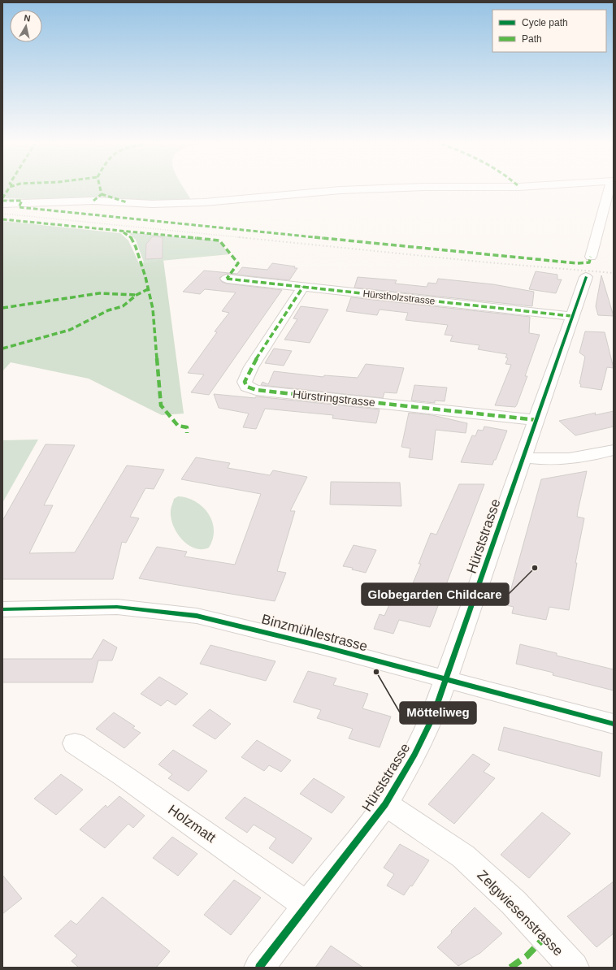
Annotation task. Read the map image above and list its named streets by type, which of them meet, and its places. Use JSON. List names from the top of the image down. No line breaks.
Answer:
{"streets":{"street":["Hürstholzstrasse","Hürstringstrasse","Hürststrasse","Binzmühlestrasse","Holzmatt","Zelgwiesenstrasse"]},"crossings":[["Hürstholzstrasse","Hürstringstrasse"],["Hürstholzstrasse","Hürststrasse"],["Hürstringstrasse","Hürststrasse"],["Hürststrasse","Binzmühlestrasse"],["Hürststrasse","Holzmatt"],["Hürststrasse","Zelgwiesenstrasse"]],"places":["Globegarden Childcare","Mötteliweg"],"legend":["Cycle path","Path"],"north":"top"}
